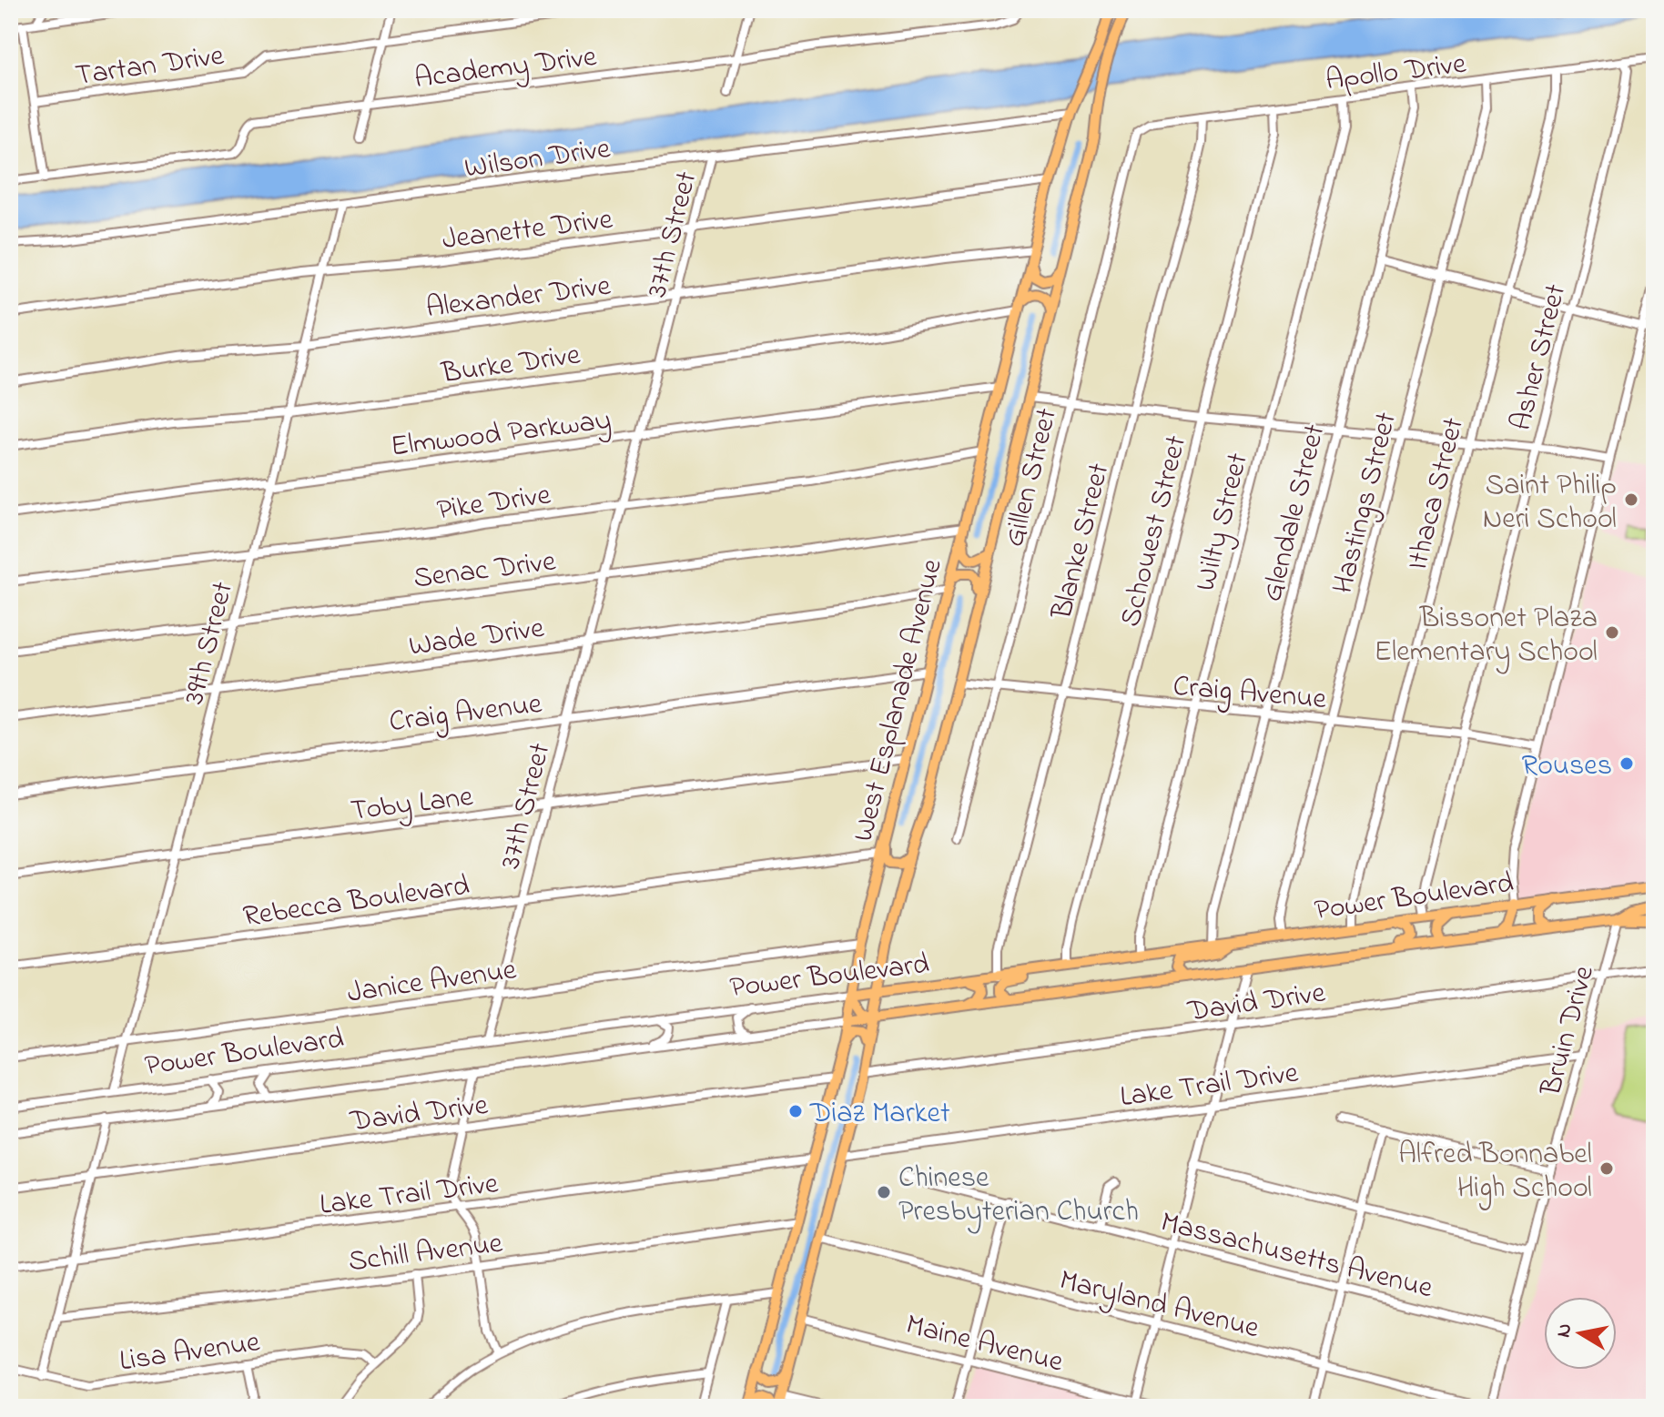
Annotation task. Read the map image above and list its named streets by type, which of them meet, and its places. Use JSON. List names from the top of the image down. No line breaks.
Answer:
{"streets":{"main road":["West Esplanade Avenue","Power Boulevard"],"street":["Tartan Drive","Academy Drive","Apollo Drive","Wilson Drive","Jeanette Drive","37th Street","Alexander Drive","Asher Street","Burke Drive","Elmwood Parkway","Gillen Street","Ithaca Street","Pike Drive","Hastings Street","Glendale Street","Wilty Street","Schouest Street","Blanke Street","Senac Drive","Wade Drive","39th Street","Craig Avenue","Toby Lane","Rebecca Boulevard","Janice Avenue","David Drive","Bruin Drive","Lake Trail Drive","Schill Avenue","Massachusetts Avenue","Maryland Avenue","Maine Avenue","Lisa Avenue"]},"crossings":[["Apollo Drive","Asher Street"],["Apollo Drive","Gillen Street"],["Apollo Drive","Ithaca Street"],["Apollo Drive","Hastings Street"],["Apollo Drive","Glendale Street"],["Apollo Drive","Wilty Street"],["Apollo Drive","Schouest Street"],["Apollo Drive","Blanke Street"],["Wilson Drive","37th Street"],["Wilson Drive","39th Street"],["Wilson Drive","West Esplanade Avenue"],["Jeanette Drive","37th Street"],["Jeanette Drive","39th Street"],["Jeanette Drive","West Esplanade Avenue"],["37th Street","Alexander Drive"],["37th Street","Burke Drive"],["37th Street","Elmwood Parkway"],["37th Street","Pike Drive"],["37th Street","Senac Drive"],["37th Street","Wade Drive"],["37th Street","Craig Avenue"],["37th Street","Toby Lane"],["37th Street","Power Boulevard"],["37th Street","Rebecca Boulevard"],["37th Street","Janice Avenue"],["Alexander Drive","39th Street"],["Alexander Drive","West Esplanade Avenue"],["Asher Street","Craig Avenue"],["Asher Street","Power Boulevard"],["Burke Drive","39th Street"],["Burke Drive","West Esplanade Avenue"],["Elmwood Parkway","39th Street"],["Elmwood Parkway","West Esplanade Avenue"],["Gillen Street","Craig Avenue"],["Ithaca Street","Craig Avenue"],["Ithaca Street","Power Boulevard"],["Pike Drive","39th Street"],["Pike Drive","West Esplanade Avenue"],["Hastings Street","Craig Avenue"],["Hastings Street","Power Boulevard"],["Glendale Street","Craig Avenue"],["Glendale Street","Power Boulevard"],["Wilty Street","Craig Avenue"],["Wilty Street","Power Boulevard"],["Schouest Street","Craig Avenue"],["Schouest Street","Power Boulevard"],["Blanke Street","Craig Avenue"],["Blanke Street","Power Boulevard"],["Senac Drive","39th Street"],["Senac Drive","West Esplanade Avenue"],["Wade Drive","39th Street"],["Wade Drive","West Esplanade Avenue"],["39th Street","Craig Avenue"],["39th Street","Toby Lane"],["39th Street","Power Boulevard"],["39th Street","Rebecca Boulevard"],["39th Street","Janice Avenue"],["Craig Avenue","West Esplanade Avenue"],["West Esplanade Avenue","Toby Lane"],["West Esplanade Avenue","Power Boulevard"],["West Esplanade Avenue","Rebecca Boulevard"],["West Esplanade Avenue","Janice Avenue"],["West Esplanade Avenue","David Drive"],["West Esplanade Avenue","Lake Trail Drive"],["West Esplanade Avenue","Schill Avenue"],["West Esplanade Avenue","Maryland Avenue"],["West Esplanade Avenue","Maine Avenue"],["Power Boulevard","Bruin Drive"],["David Drive","Bruin Drive"],["Bruin Drive","Lake Trail Drive"],["Bruin Drive","Massachusetts Avenue"],["Bruin Drive","Maryland Avenue"]],"places":["Saint Philip Neri School","Bissonet Plaza Elementary School","Rouses","Diaz Market","Alfred Bonnabel High School","Chinese Presbyterian Church"],"north":"left"}
